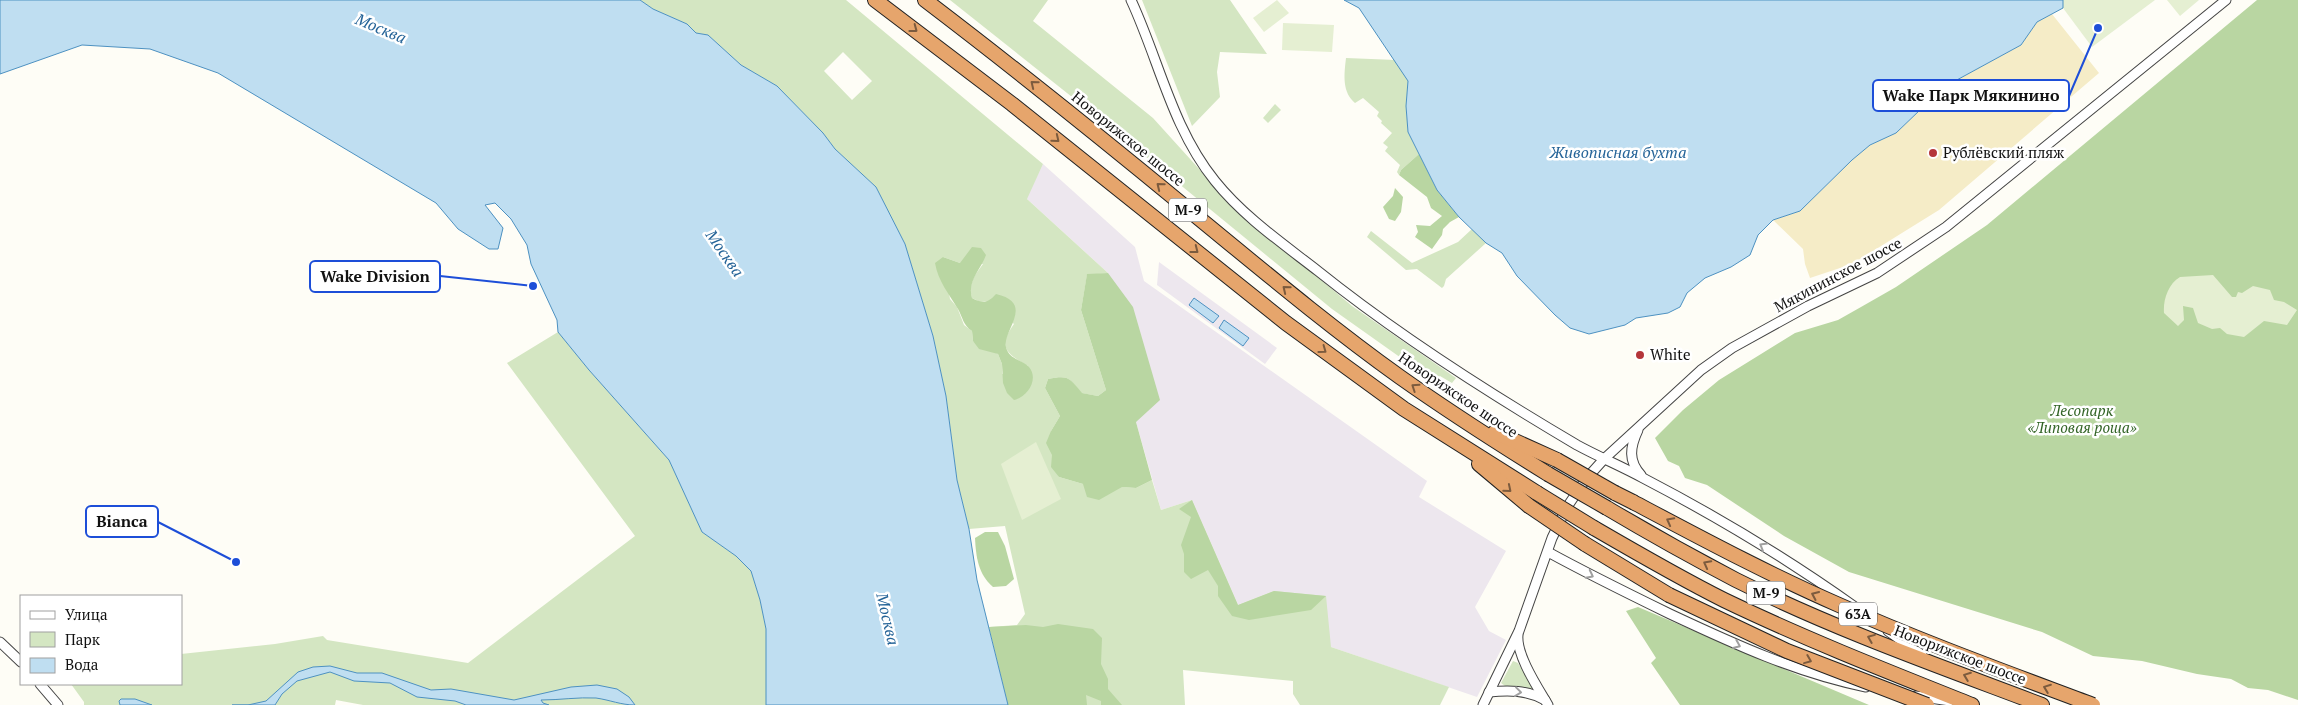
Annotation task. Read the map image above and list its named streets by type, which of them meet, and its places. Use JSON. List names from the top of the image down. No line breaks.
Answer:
{"streets":{"highway":["Новорижское шоссе","М-9","63A"],"street":["Мякининское шоссе"]},"crossings":[["Новорижское шоссе","63A"]],"water":["Москва","Живописная бухта"],"parks":["Лесопарк «Липовая роща»"],"places":["Wake Парк Мякинино","Рублёвский пляж","Wake Division","White","Bianca"],"legend":["Улица","Парк","Вода"]}
